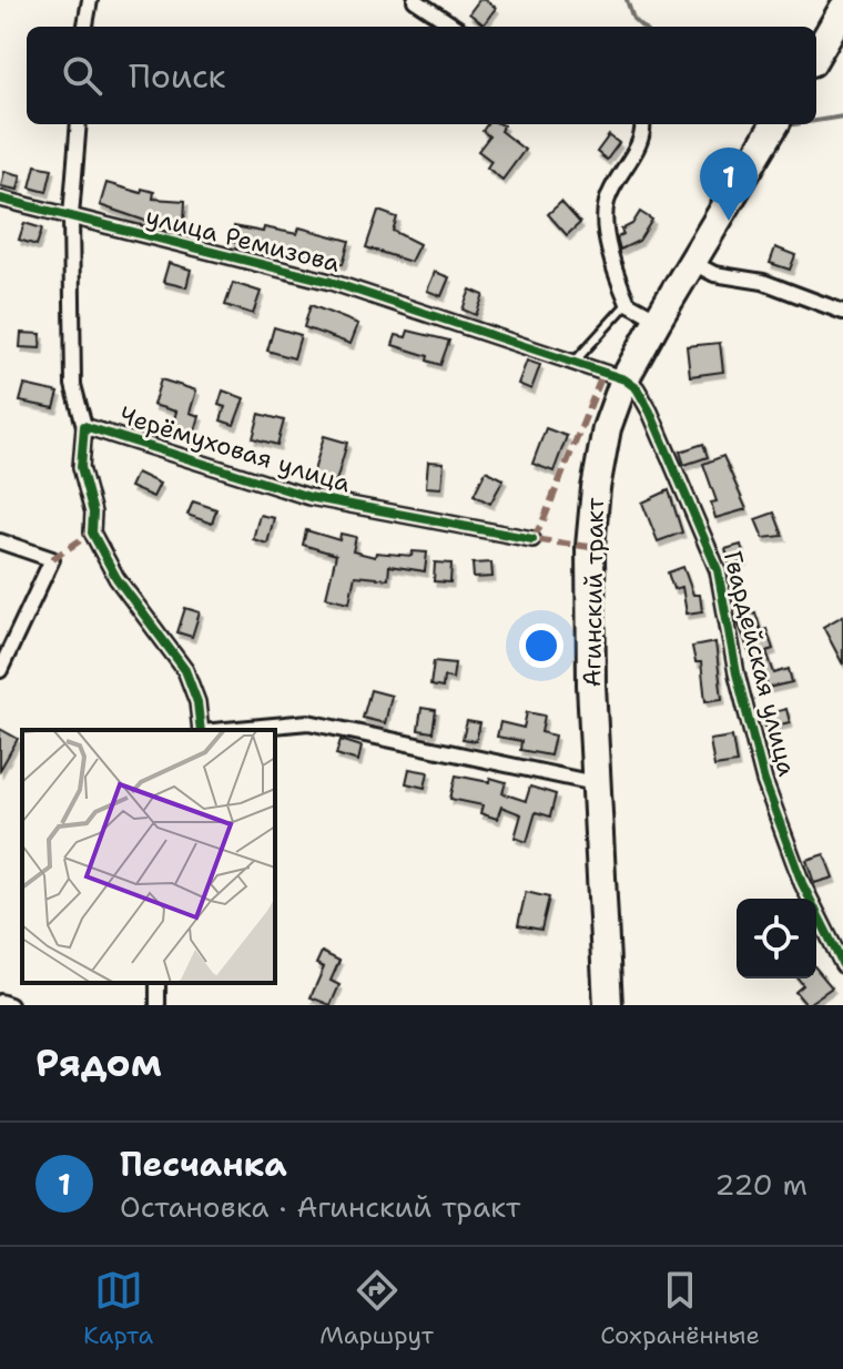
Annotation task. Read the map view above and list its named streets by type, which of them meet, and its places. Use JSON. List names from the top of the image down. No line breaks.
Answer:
{"streets":{"highway":["Агинский тракт"],"street":["улица Ремизова","Черёмуховая улица","Гвардейская улица"]},"crossings":[["улица Ремизова","Агинский тракт"],["улица Ремизова","Гвардейская улица"],["Агинский тракт","Гвардейская улица"]],"page":{"search":"Поиск","pins":"1","heading":"Рядом","list":[{"mark":"1","name":"Песчанка","note":"Остановка · Агинский тракт","value":"220 m"}],"nav":["Карта","Маршрут","Сохранённые"]}}
